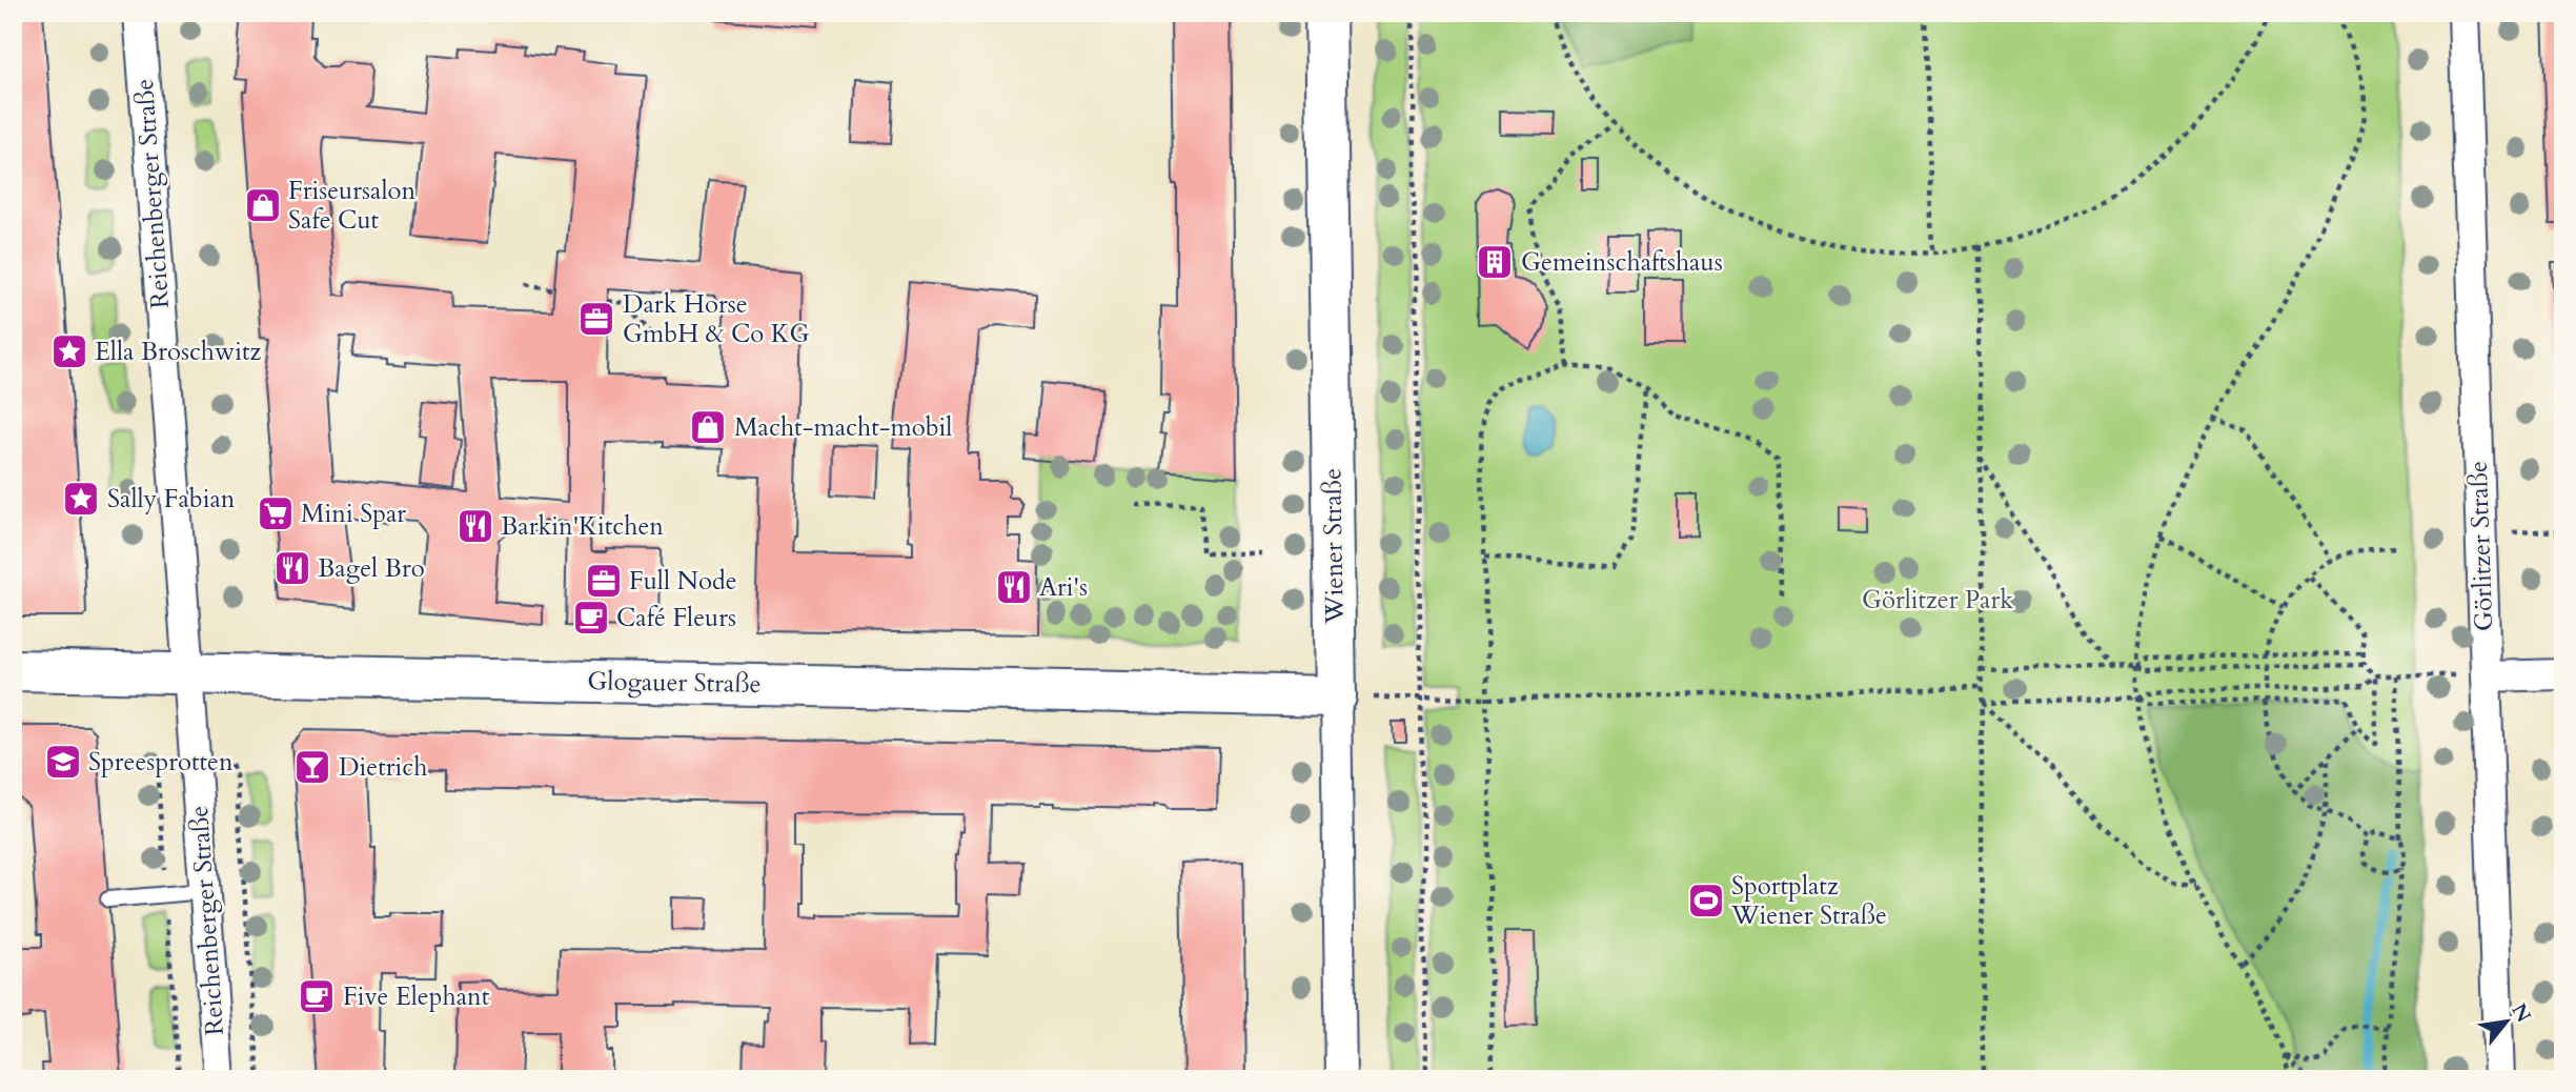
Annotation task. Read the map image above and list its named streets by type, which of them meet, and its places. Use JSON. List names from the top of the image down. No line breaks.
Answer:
{"streets":{"street":["Reichenberger Straße","Wiener Straße","Görlitzer Straße","Glogauer Straße"]},"crossings":[["Reichenberger Straße","Glogauer Straße"],["Wiener Straße","Glogauer Straße"]],"parks":["Görlitzer Park"],"places":{"shop":["Friseursalon Safe Cut","Macht-macht-mobil"],"building":["Gemeinschaftshaus"],"office":["Dark Horse GmbH & Co KG","Full Node"],"place":["Ella Broschwitz","Sally Fabian"],"supermarket":["Mini Spar"],"restaurant":["Barkin'Kitchen","Bagel Bro","Ari's"],"cafe":["Café Fleurs","Five Elephant"],"school or university":["Spreesprotten"],"bar":["Dietrich"],"sports":["Sportplatz Wiener Straße"]},"north":"top right"}
